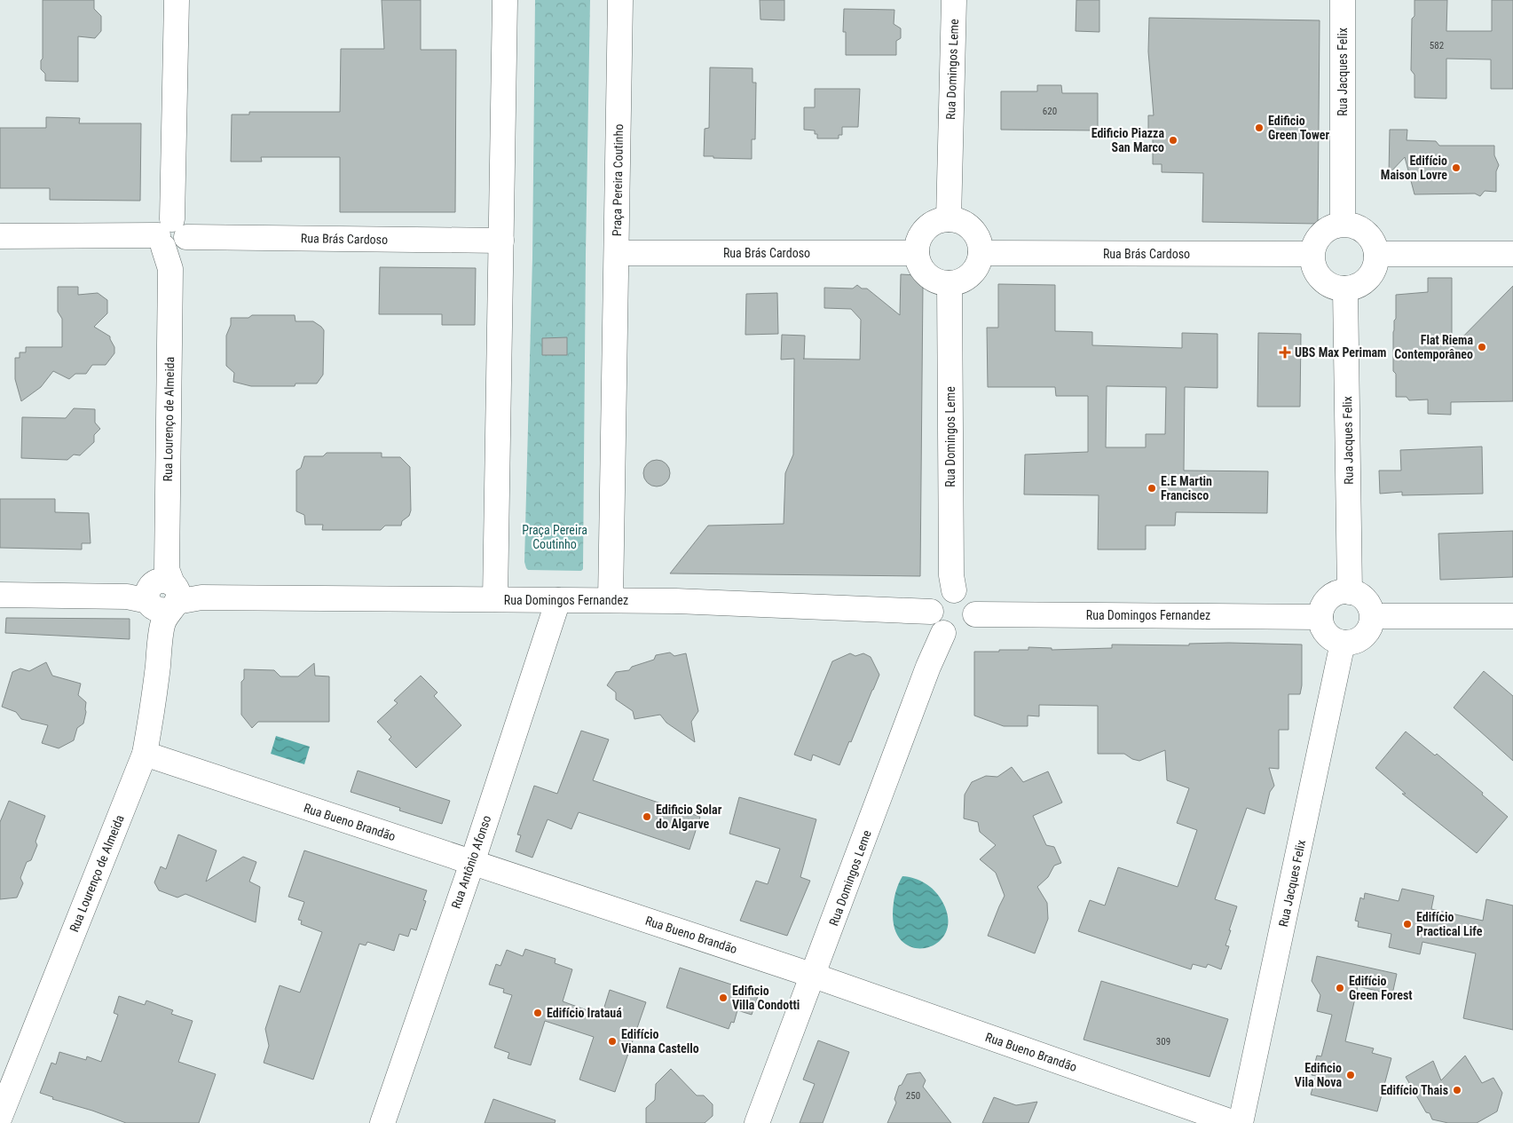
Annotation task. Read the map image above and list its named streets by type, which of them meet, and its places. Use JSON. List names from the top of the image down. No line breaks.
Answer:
{"streets":{"street":["Rua Domingos Leme","Rua Jacques Felix","Praça Pereira Coutinho","Rua Brás Cardoso","Rua Lourenço de Almeida","Rua Domingos Fernandez","Rua Bueno Brandão","Rua Antônio Afonso"]},"crossings":[["Rua Domingos Leme","Rua Brás Cardoso"],["Rua Domingos Leme","Rua Domingos Fernandez"],["Rua Domingos Leme","Rua Bueno Brandão"],["Rua Jacques Felix","Rua Brás Cardoso"],["Rua Jacques Felix","Rua Domingos Fernandez"],["Praça Pereira Coutinho","Rua Brás Cardoso"],["Praça Pereira Coutinho","Rua Domingos Fernandez"],["Rua Brás Cardoso","Rua Lourenço de Almeida"],["Rua Lourenço de Almeida","Rua Domingos Fernandez"],["Rua Lourenço de Almeida","Rua Bueno Brandão"],["Rua Domingos Fernandez","Rua Antônio Afonso"],["Rua Bueno Brandão","Rua Antônio Afonso"]],"parks":["Praça Pereira Coutinho"],"places":{"other":["Edificio Green Tower","Edificio Piazza San Marco","Edifício Maison Lovre","Flat Riema Contemporâneo","E.E Martin Francisco","Edificio Solar do Algarve","Edifício Practical Life","Edifício Green Forest","Edificio Villa Condotti","Edifício Iratauá","Edifício Vianna Castello","Edificio Vila Nova","Edifício Thais"],"health":["UBS Max Perimam"]},"house_numbers":["582","620","309","250"]}
